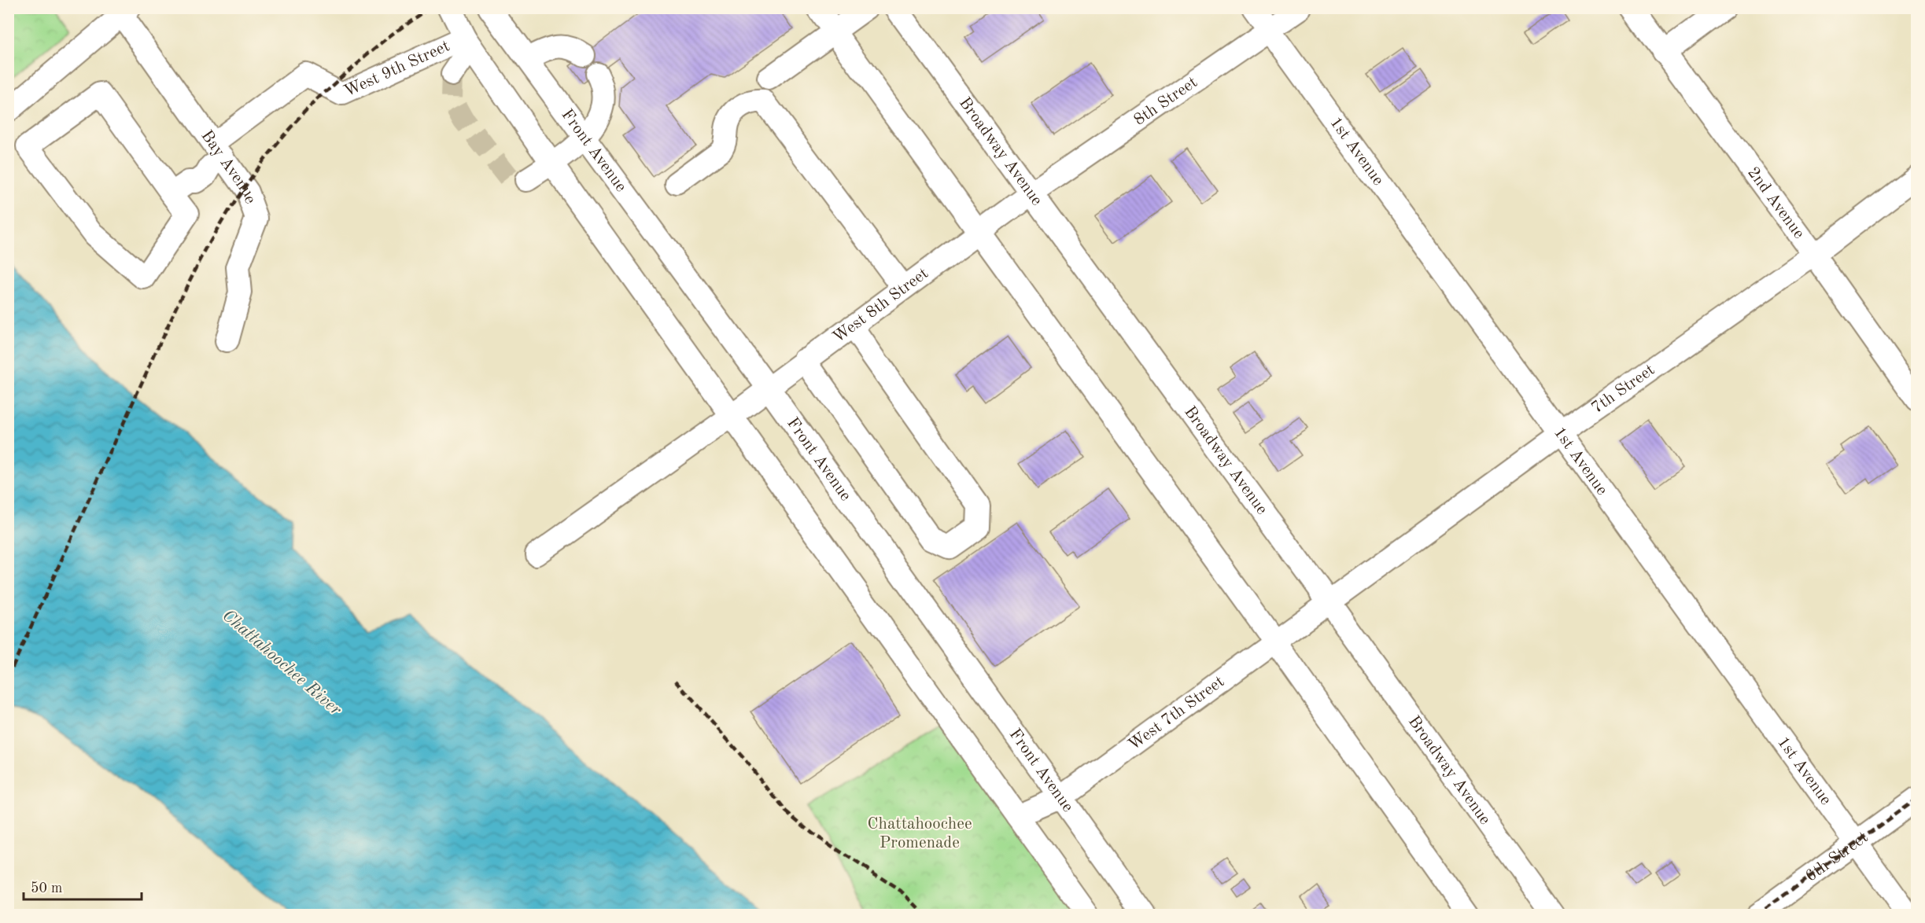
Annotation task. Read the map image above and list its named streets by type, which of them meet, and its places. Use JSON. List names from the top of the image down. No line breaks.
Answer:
{"streets":{"street":["West 9th Street","8th Street","Front Avenue","Broadway Avenue","1st Avenue","Bay Avenue","2nd Avenue","West 8th Street","7th Street","West 7th Street","6th Street"]},"crossings":[["West 9th Street","Bay Avenue"],["8th Street","Broadway Avenue"],["8th Street","1st Avenue"],["8th Street","West 8th Street"],["Front Avenue","West 8th Street"],["Front Avenue","West 7th Street"],["Broadway Avenue","West 8th Street"],["Broadway Avenue","7th Street"],["Broadway Avenue","West 7th Street"],["1st Avenue","7th Street"],["1st Avenue","6th Street"],["2nd Avenue","7th Street"],["7th Street","West 7th Street"]],"water":["Chattahoochee River"],"parks":["Chattahoochee Promenade"],"scale_bar":"50 m"}
